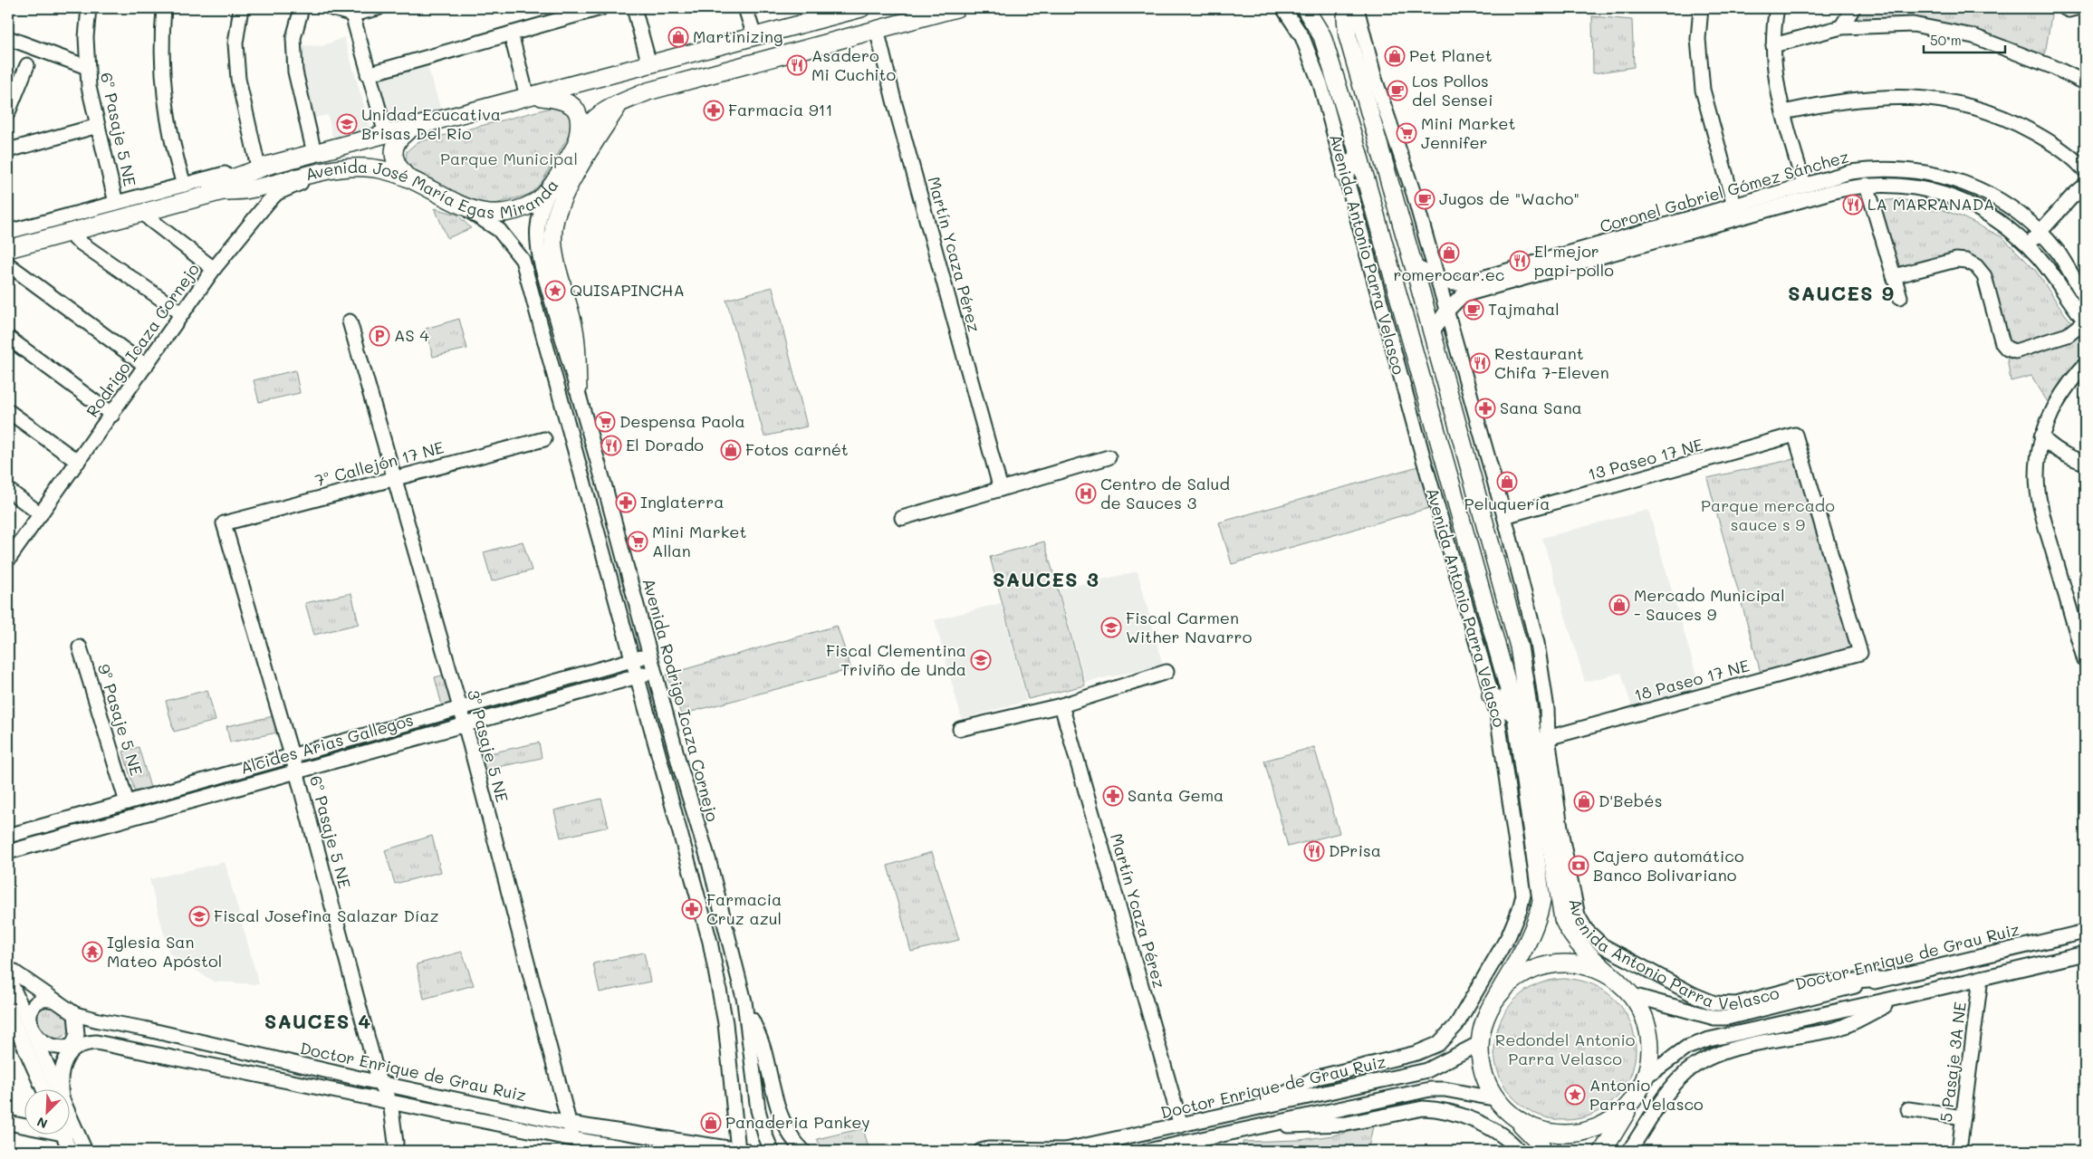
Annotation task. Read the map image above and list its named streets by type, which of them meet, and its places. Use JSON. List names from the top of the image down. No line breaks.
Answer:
{"streets":{"main road":["Avenida José María Egas Miranda","Avenida Antonio Parra Velasco"],"street":["6º Pasaje 5 NE","Coronel Gabriel Gómez Sánchez","Martín Ycaza Pérez","Rodrigo Icaza Cornejo","13 Paseo 17 NE","7º Callejón 17 NE","18 Paseo 17 NE","Avenida Rodrigo Icaza Cornejo","9º Pasaje 5 NE","Alcides Arias Gallegos","3º Pasaje 5 NE","Doctor Enrique de Grau Ruiz","5 Pasaje 3A NE"]},"crossings":[["6º Pasaje 5 NE","7º Callejón 17 NE"],["6º Pasaje 5 NE","Alcides Arias Gallegos"],["6º Pasaje 5 NE","Doctor Enrique de Grau Ruiz"],["Avenida José María Egas Miranda","Martín Ycaza Pérez"],["Avenida José María Egas Miranda","Rodrigo Icaza Cornejo"],["Avenida José María Egas Miranda","Avenida Rodrigo Icaza Cornejo"],["Coronel Gabriel Gómez Sánchez","Avenida Antonio Parra Velasco"],["Martín Ycaza Pérez","Doctor Enrique de Grau Ruiz"],["Avenida Antonio Parra Velasco","13 Paseo 17 NE"],["Avenida Antonio Parra Velasco","18 Paseo 17 NE"],["Avenida Antonio Parra Velasco","Doctor Enrique de Grau Ruiz"],["13 Paseo 17 NE","18 Paseo 17 NE"],["7º Callejón 17 NE","3º Pasaje 5 NE"],["Avenida Rodrigo Icaza Cornejo","Alcides Arias Gallegos"],["9º Pasaje 5 NE","Alcides Arias Gallegos"],["Alcides Arias Gallegos","3º Pasaje 5 NE"],["3º Pasaje 5 NE","Doctor Enrique de Grau Ruiz"]],"districts":["SAUCES 9","SAUCES 3","SAUCES 4"],"parks":["Parque Municipal","Parque mercado sauce s 9","Redondel Antonio Parra Velasco"],"places":{"shop":["Martinizing","Pet Planet","romerocar.ec","Fotos carnét","Peluquería","Mercado Municipal - Sauces 9","D'Bebés","Panaderia Pankey"],"restaurant":["Asadero Mi Cuchito","LA MARRANADA","El mejor papi-pollo","Restaurant Chifa 7-Eleven","El Dorado","DPrisa"],"cafe":["Los Pollos del Sensei","Jugos de \"Wacho\"","Tajmahal"],"pharmacy":["Farmacia 911","Sana Sana","Inglaterra","Santa Gema","Farmacia Cruz azul"],"school or university":["Unidad Ecucativa Brisas Del Rio","Fiscal Carmen Wither Navarro","Fiscal Clementina Triviño de Unda","Fiscal Josefina Salazar Díaz"],"supermarket":["Mini Market Jennifer","Despensa Paola","Mini Market Allan"],"place":["QUISAPINCHA","Antonio Parra Velasco"],"parking":["AS 4"],"hospital":["Centro de Salud de Sauces 3"],"bank":["Cajero automático Banco Bolivariano"],"temple":["Iglesia San Mateo Apóstol"]},"scale_bar":"50 m","north":"bottom left"}
